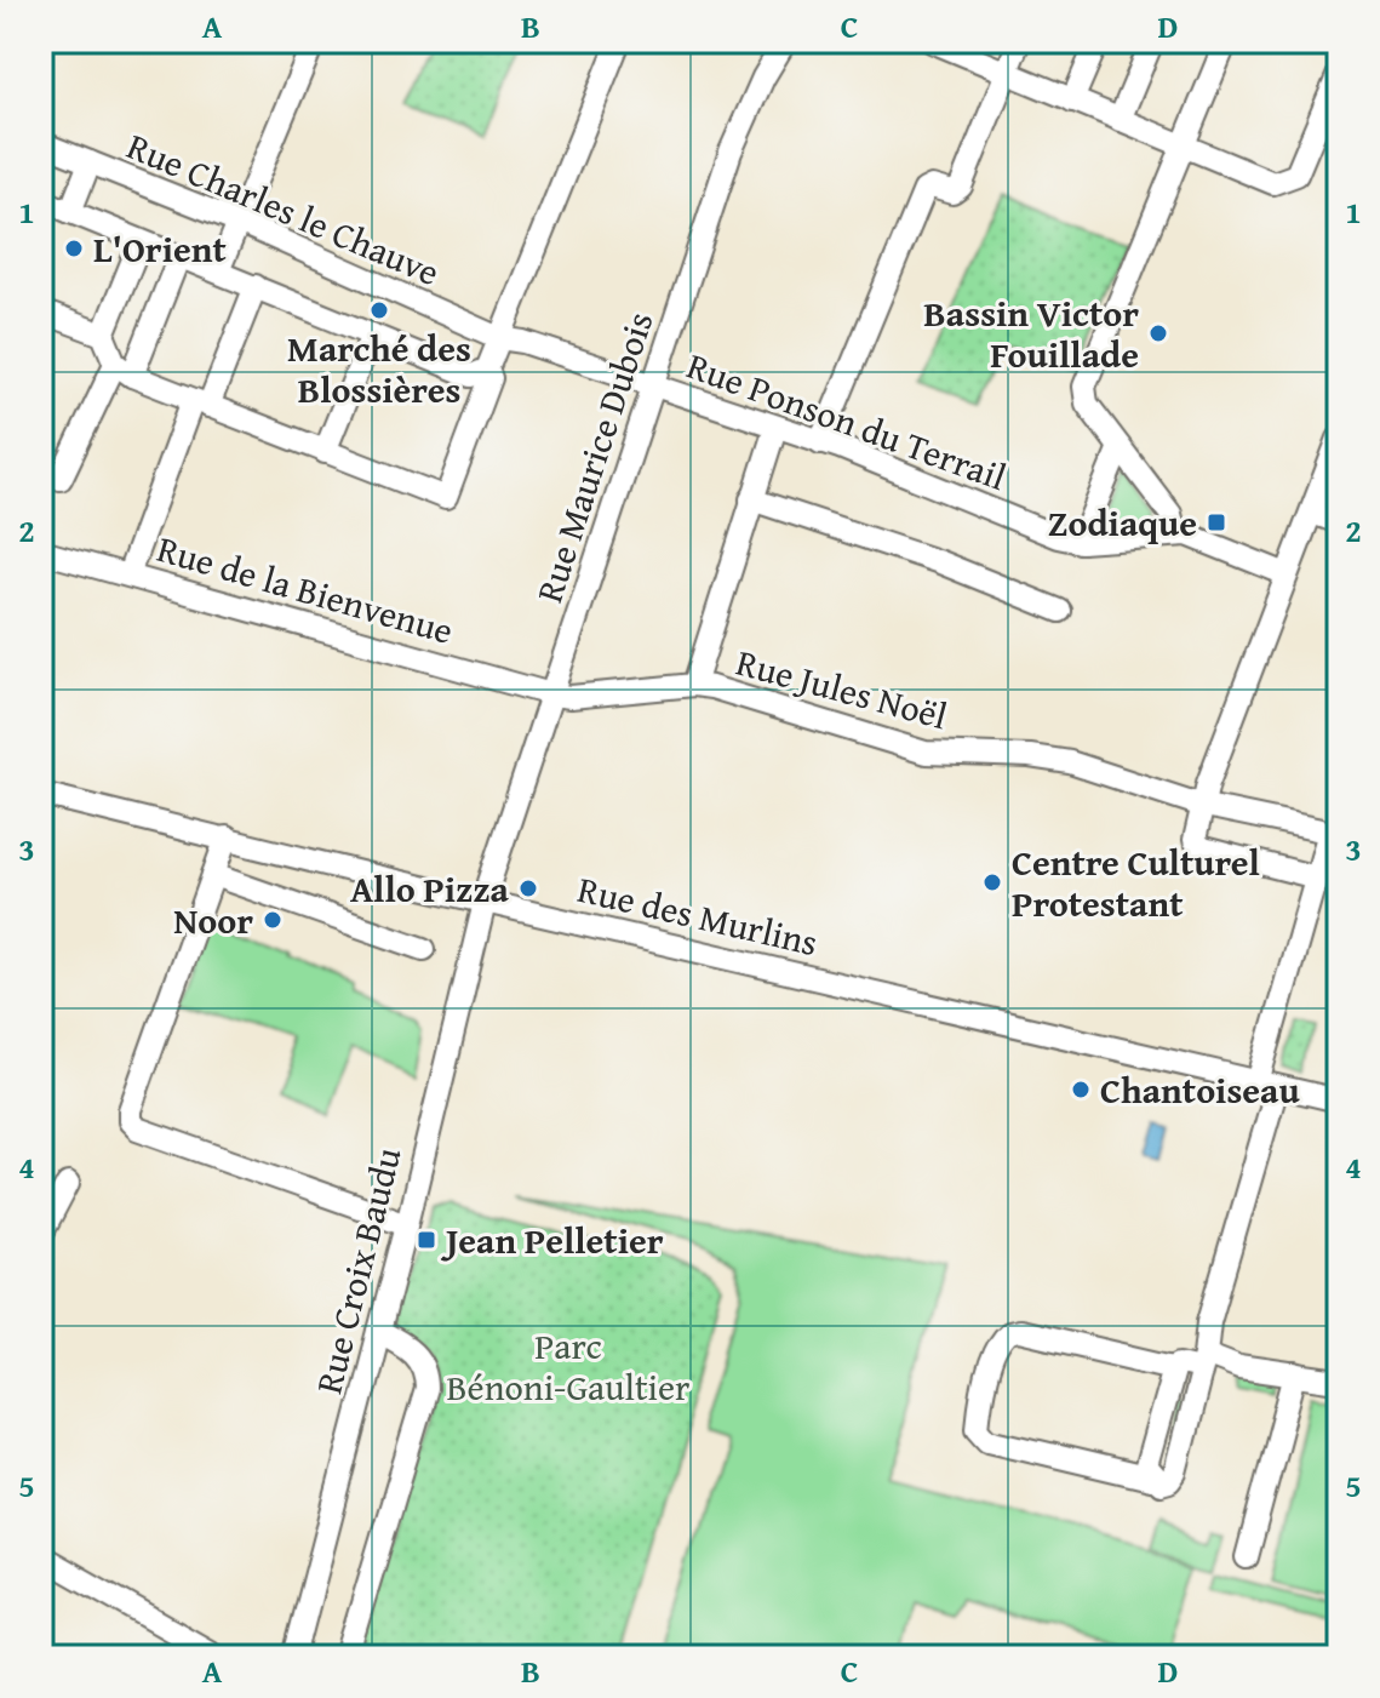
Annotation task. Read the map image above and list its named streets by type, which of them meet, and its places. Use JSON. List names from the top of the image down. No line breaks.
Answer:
{"streets":{"street":["Rue Charles le Chauve","Rue Ponson du Terrail","Rue Maurice Dubois","Rue de la Bienvenue","Rue Jules Noël","Rue des Murlins","Rue Croix Baudu"]},"crossings":[["Rue Charles le Chauve","Rue Ponson du Terrail"],["Rue Ponson du Terrail","Rue Maurice Dubois"],["Rue Maurice Dubois","Rue de la Bienvenue"],["Rue Maurice Dubois","Rue Jules Noël"],["Rue Maurice Dubois","Rue des Murlins"],["Rue Maurice Dubois","Rue Croix Baudu"],["Rue de la Bienvenue","Rue Jules Noël"],["Rue des Murlins","Rue Croix Baudu"]],"parks":["Parc Bénoni-Gaultier"],"places":{"other":["L'Orient","Marché des Blossières","Bassin Victor Fouillade","Centre Culturel Protestant","Allo Pizza","Noor","Chantoiseau"],"transit":["Zodiaque","Jean Pelletier"]},"grid":{"columns":["A","B","C","D"],"rows":["1","2","3","4","5"]}}
